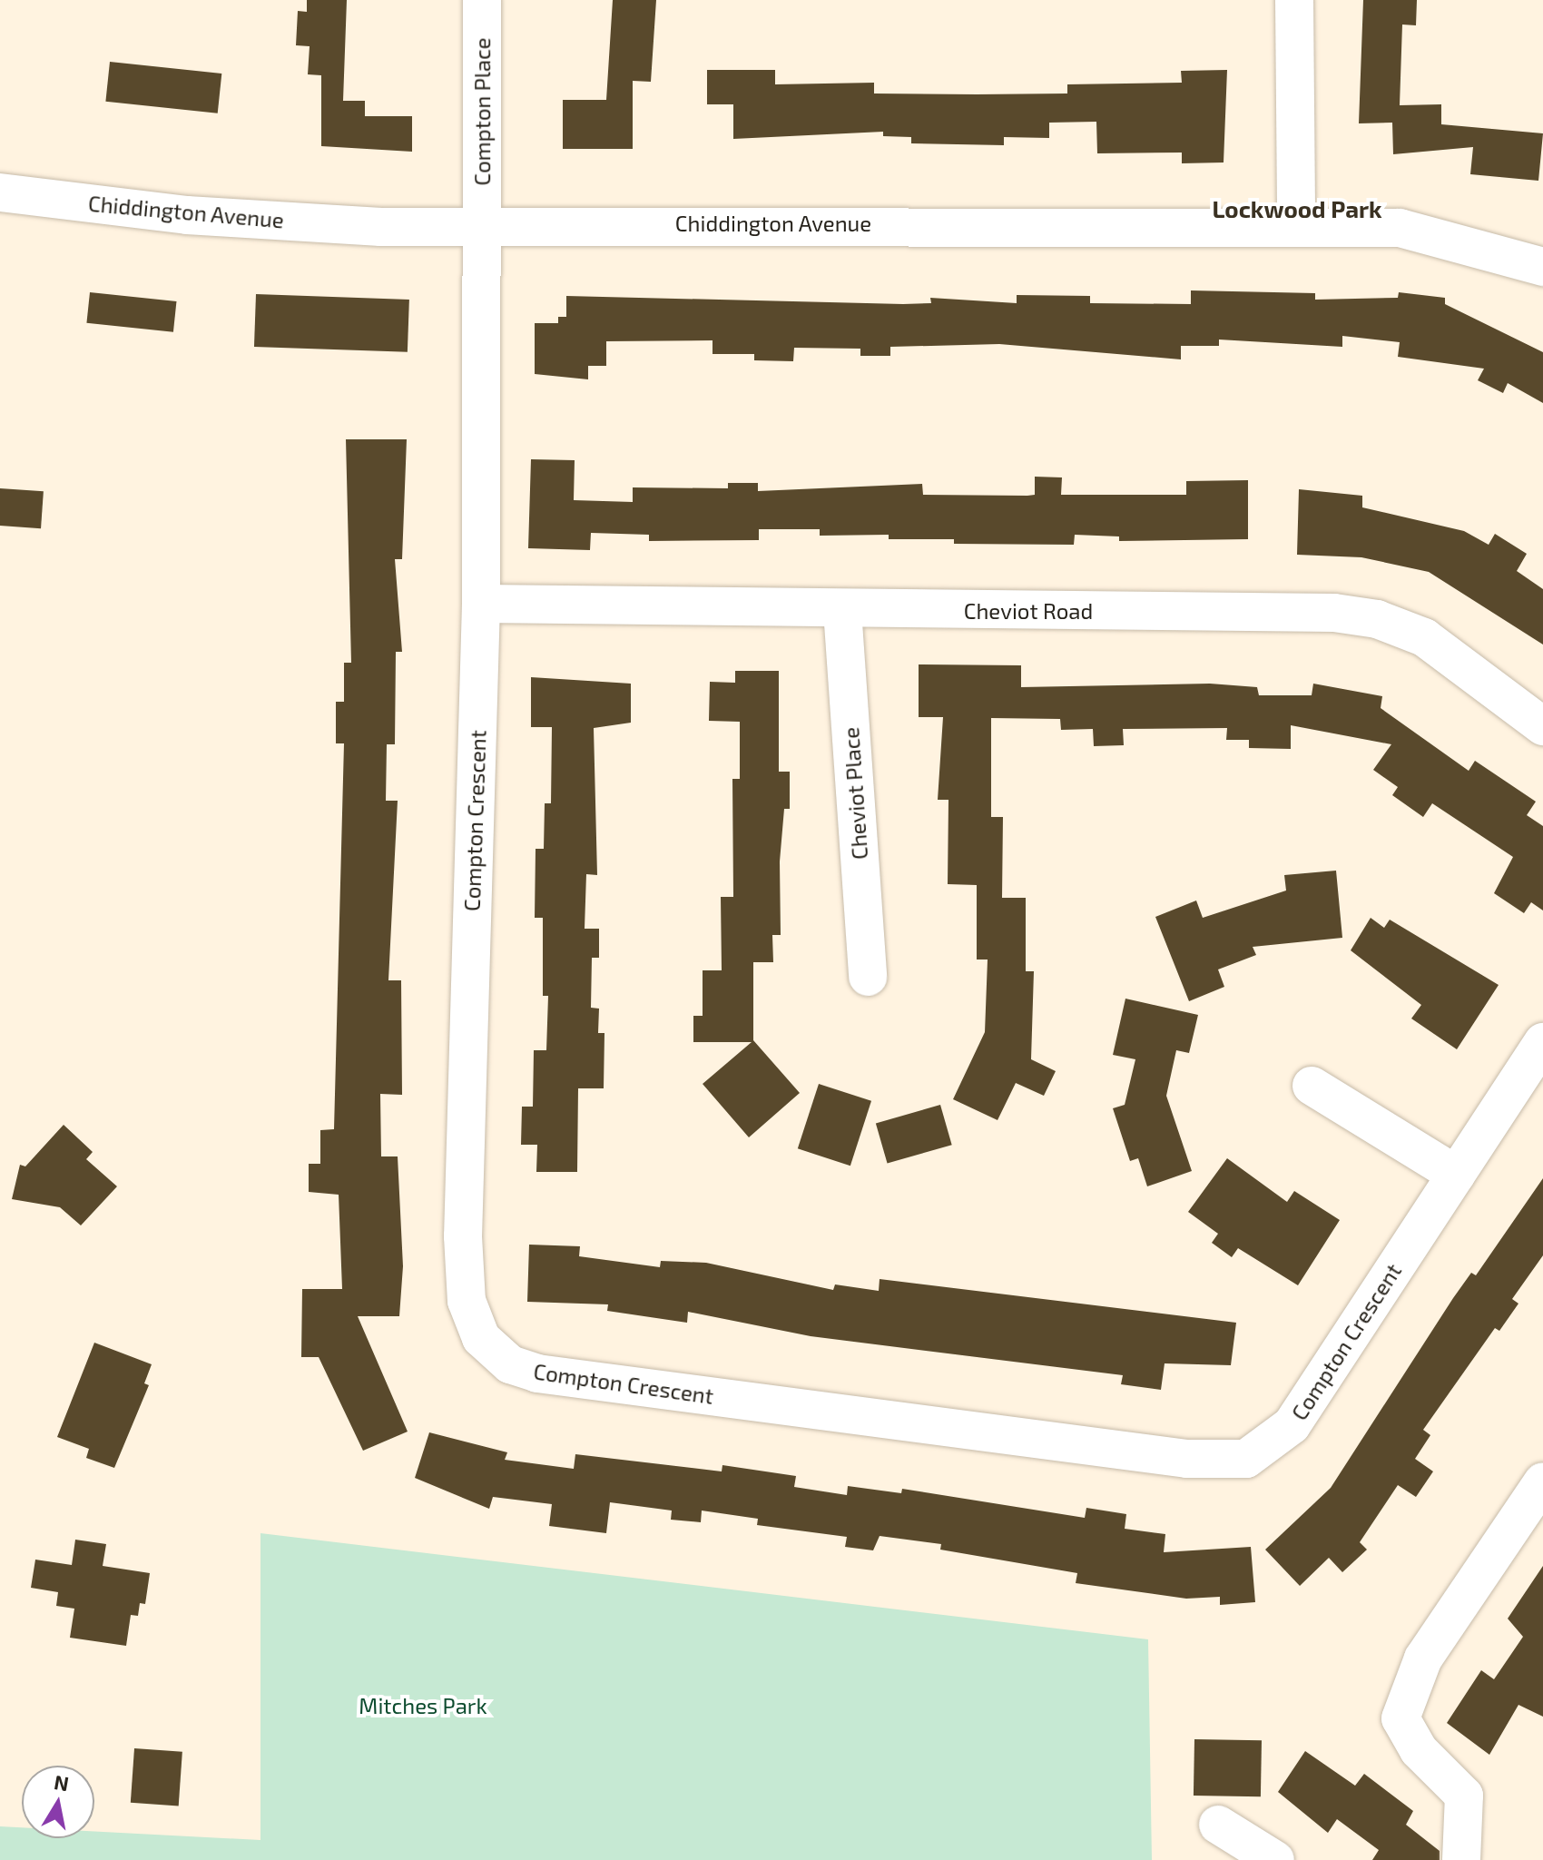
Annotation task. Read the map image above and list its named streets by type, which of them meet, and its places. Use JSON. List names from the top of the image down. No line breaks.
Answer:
{"streets":{"street":["Compton Place","Chiddington Avenue","Cheviot Road","Cheviot Place","Compton Crescent"]},"crossings":[["Compton Place","Chiddington Avenue"],["Compton Place","Compton Crescent"],["Chiddington Avenue","Compton Crescent"],["Cheviot Road","Cheviot Place"],["Cheviot Road","Compton Crescent"]],"districts":["Lockwood Park"],"parks":["Mitches Park"],"north":"top"}
